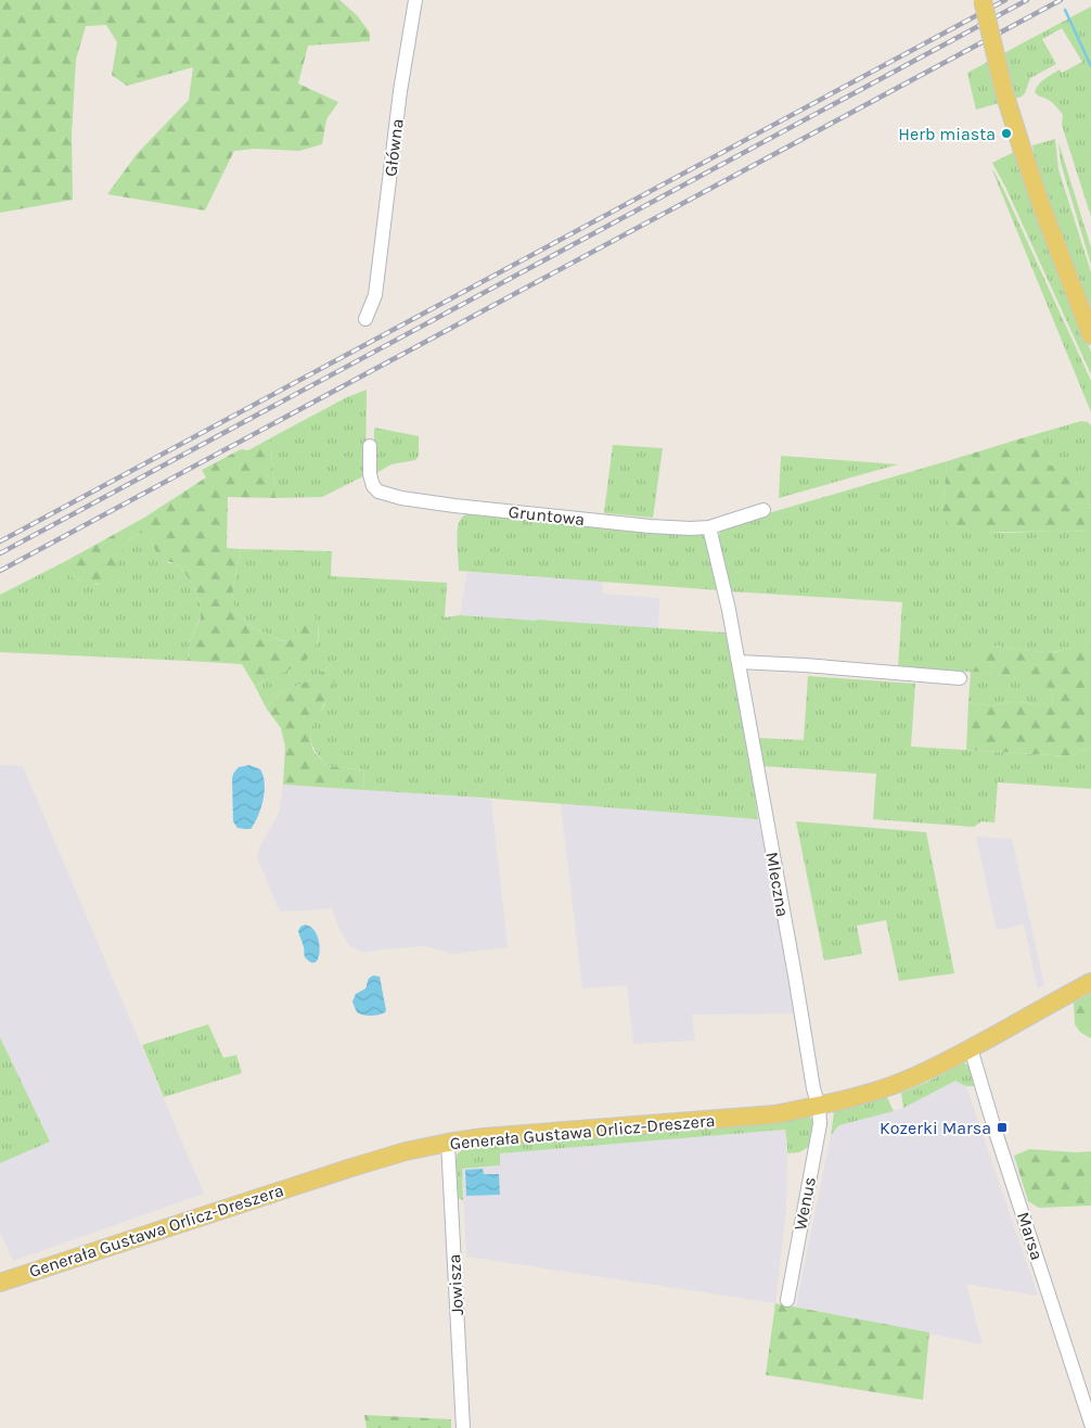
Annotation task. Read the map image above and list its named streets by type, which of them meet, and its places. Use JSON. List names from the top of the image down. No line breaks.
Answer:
{"streets":{"main road":["Generała Gustawa Orlicz-Dreszera"],"street":["Główna","Gruntowa","Mleczna","Wenus","Marsa","Jowisza"]},"crossings":[["Gruntowa","Mleczna"],["Mleczna","Generała Gustawa Orlicz-Dreszera"],["Mleczna","Wenus"],["Generała Gustawa Orlicz-Dreszera","Wenus"],["Generała Gustawa Orlicz-Dreszera","Marsa"],["Generała Gustawa Orlicz-Dreszera","Jowisza"]],"places":{"other":["Herb miasta"],"transit":["Kozerki Marsa"]}}
